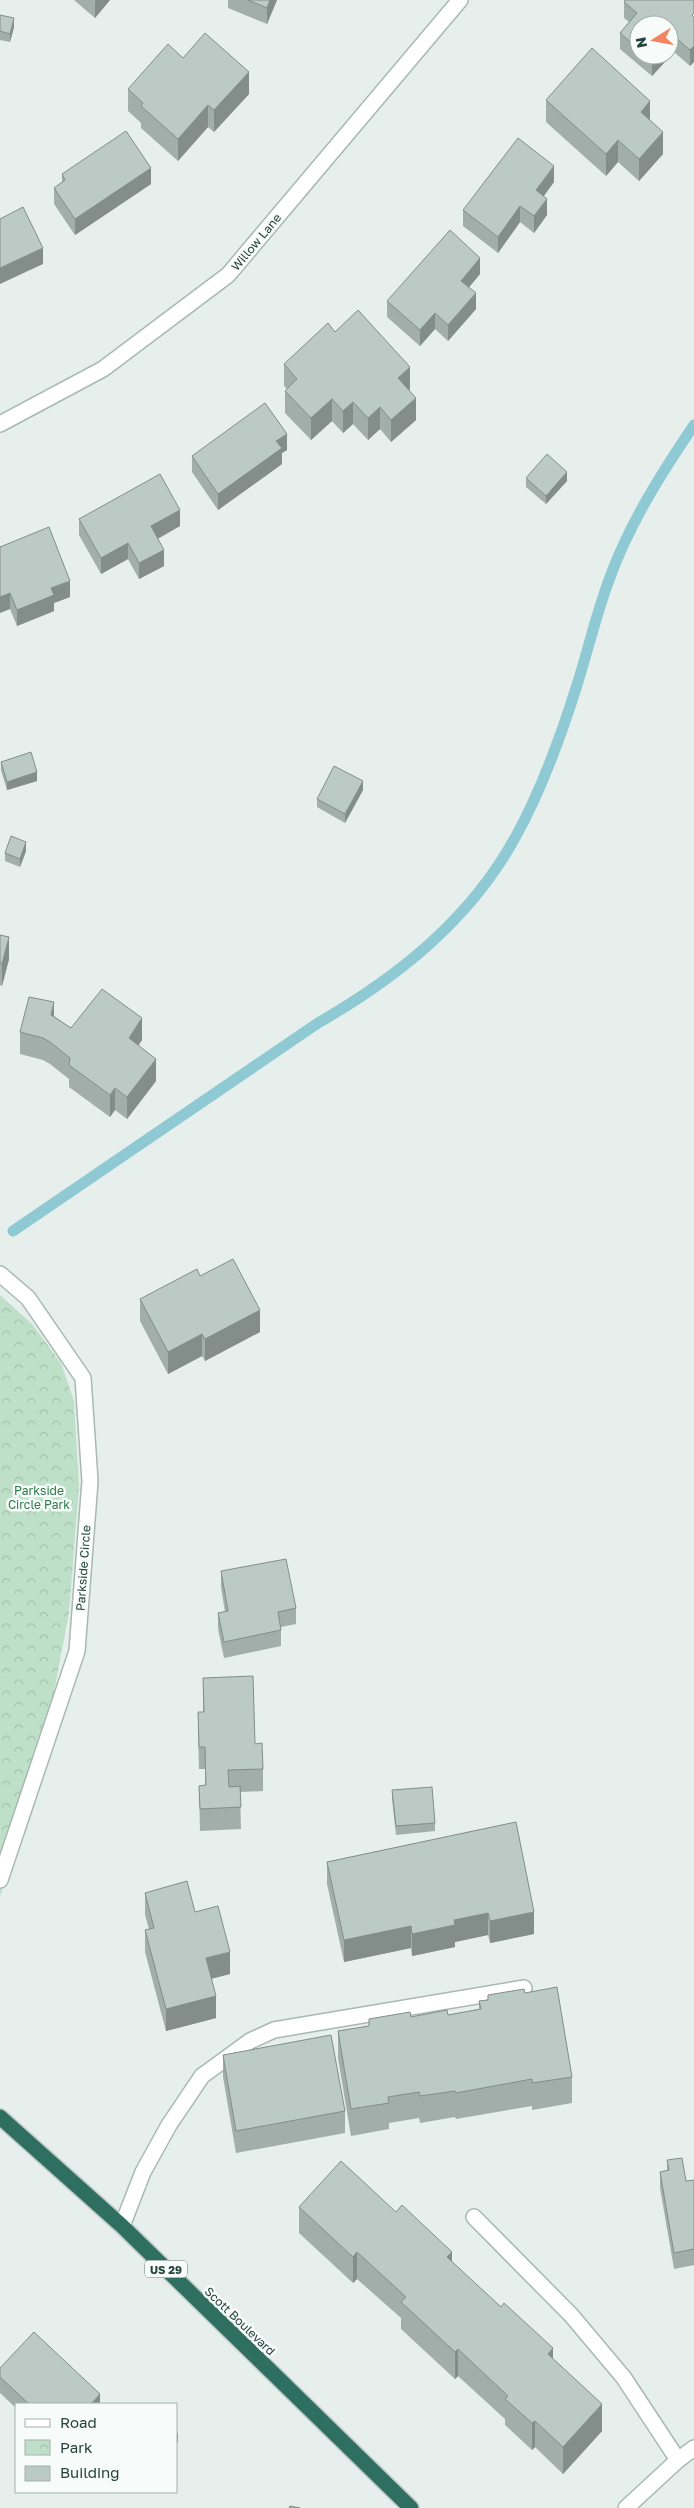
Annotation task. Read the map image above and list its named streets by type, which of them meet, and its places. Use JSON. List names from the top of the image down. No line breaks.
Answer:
{"streets":{"highway":["US 29","Scott Boulevard"],"street":["Willow Lane","Parkside Circle"]},"parks":["Parkside Circle Park"],"legend":["Road","Park","Building"],"north":"left"}
